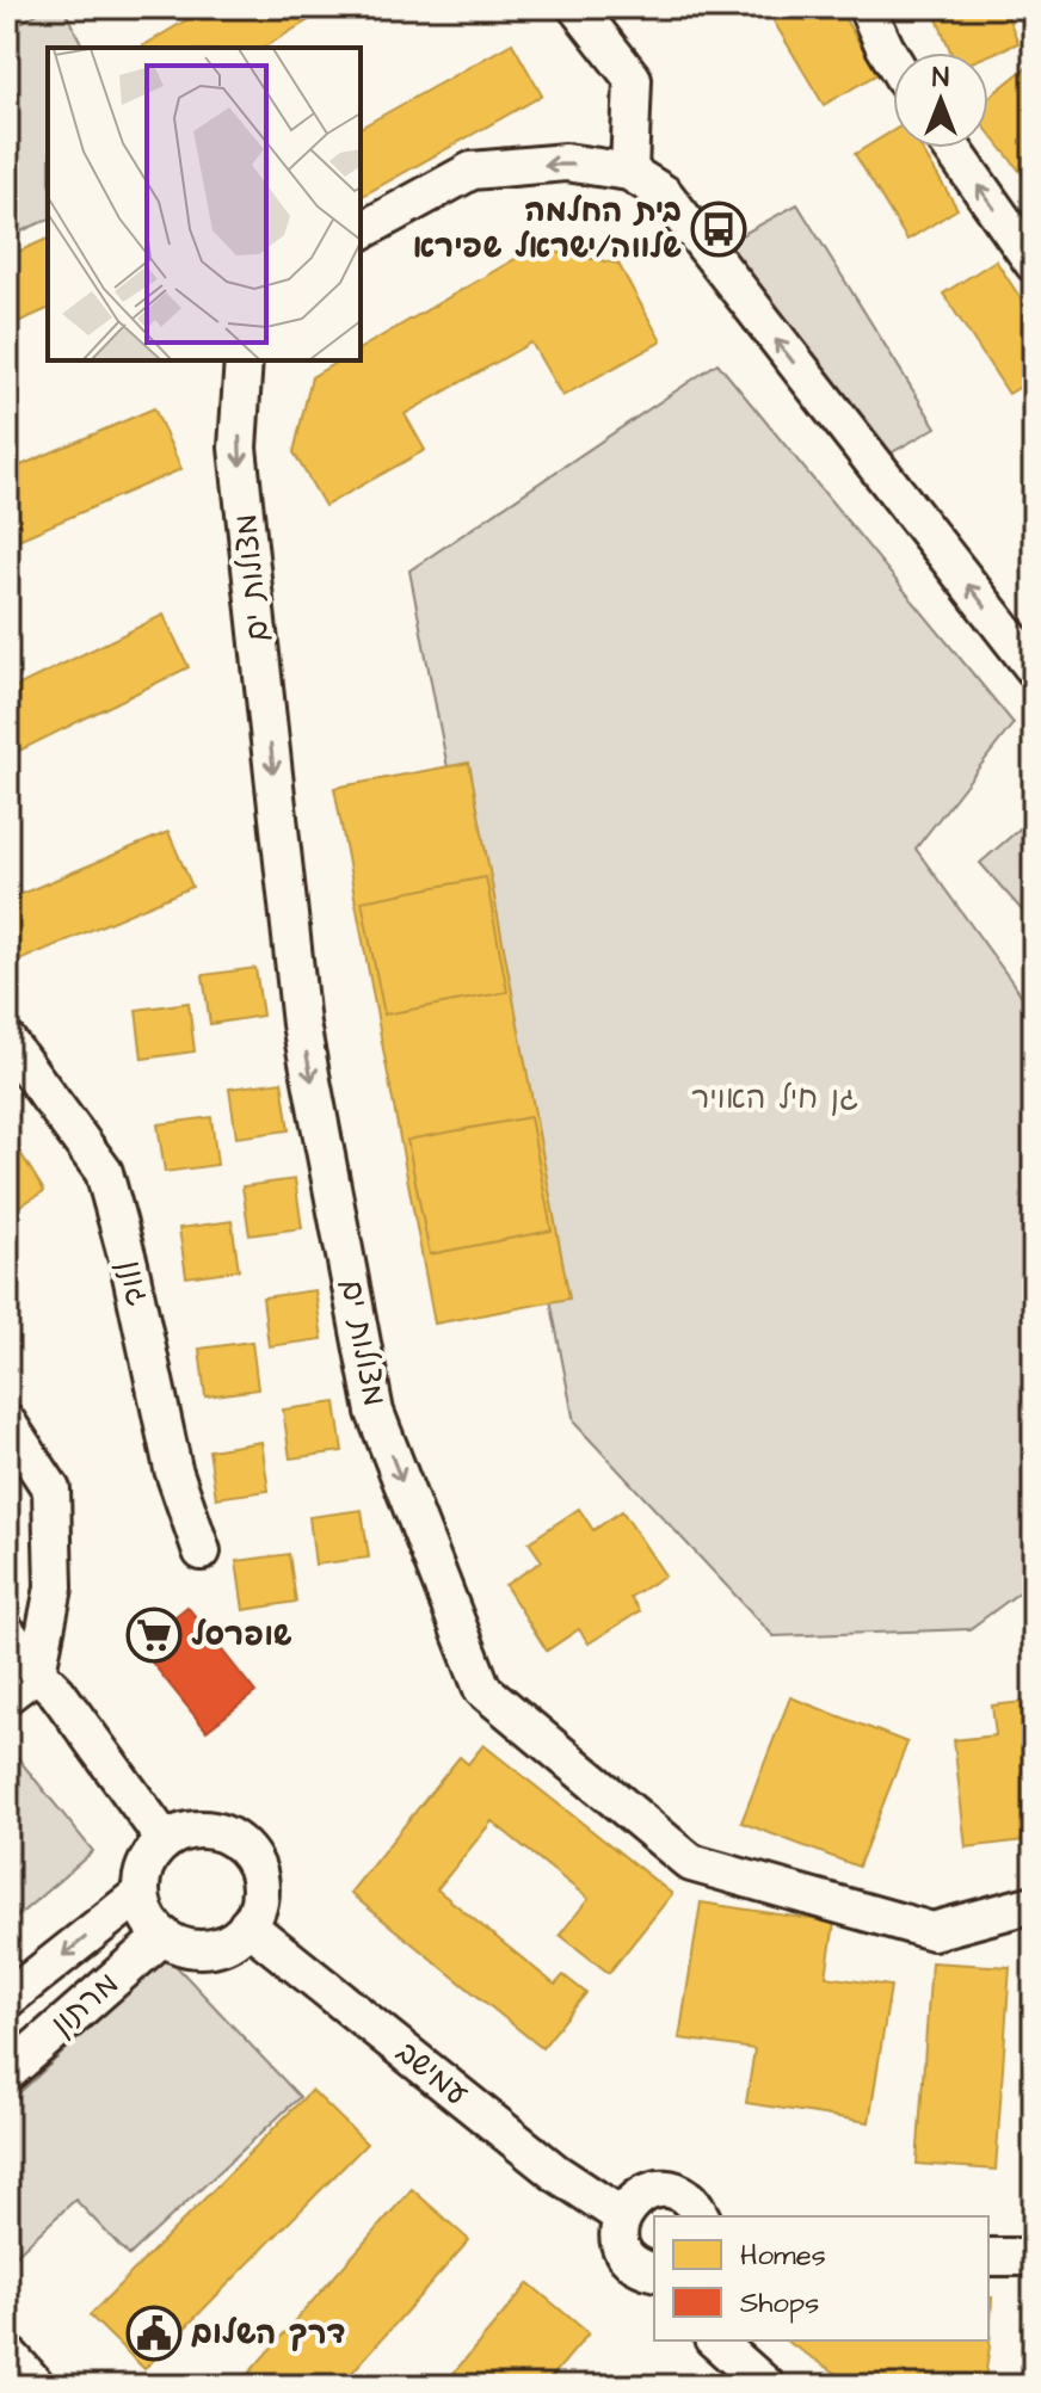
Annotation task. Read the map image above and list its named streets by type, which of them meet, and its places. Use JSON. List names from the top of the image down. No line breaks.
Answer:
{"streets":{"street":["מצולות ים","גונן","מרתון","עמישב"]},"crossings":[["מרתון","עמישב"]],"one_way":["מצולות ים"],"parks":["גן חיל האויר"],"places":{"bus stop":["בית החלמה שלווה/ישראל שפירא"],"supermarket":["שופרסל"],"public building":["דרך השלום"]},"legend":["Homes","Shops"],"north":"top"}
